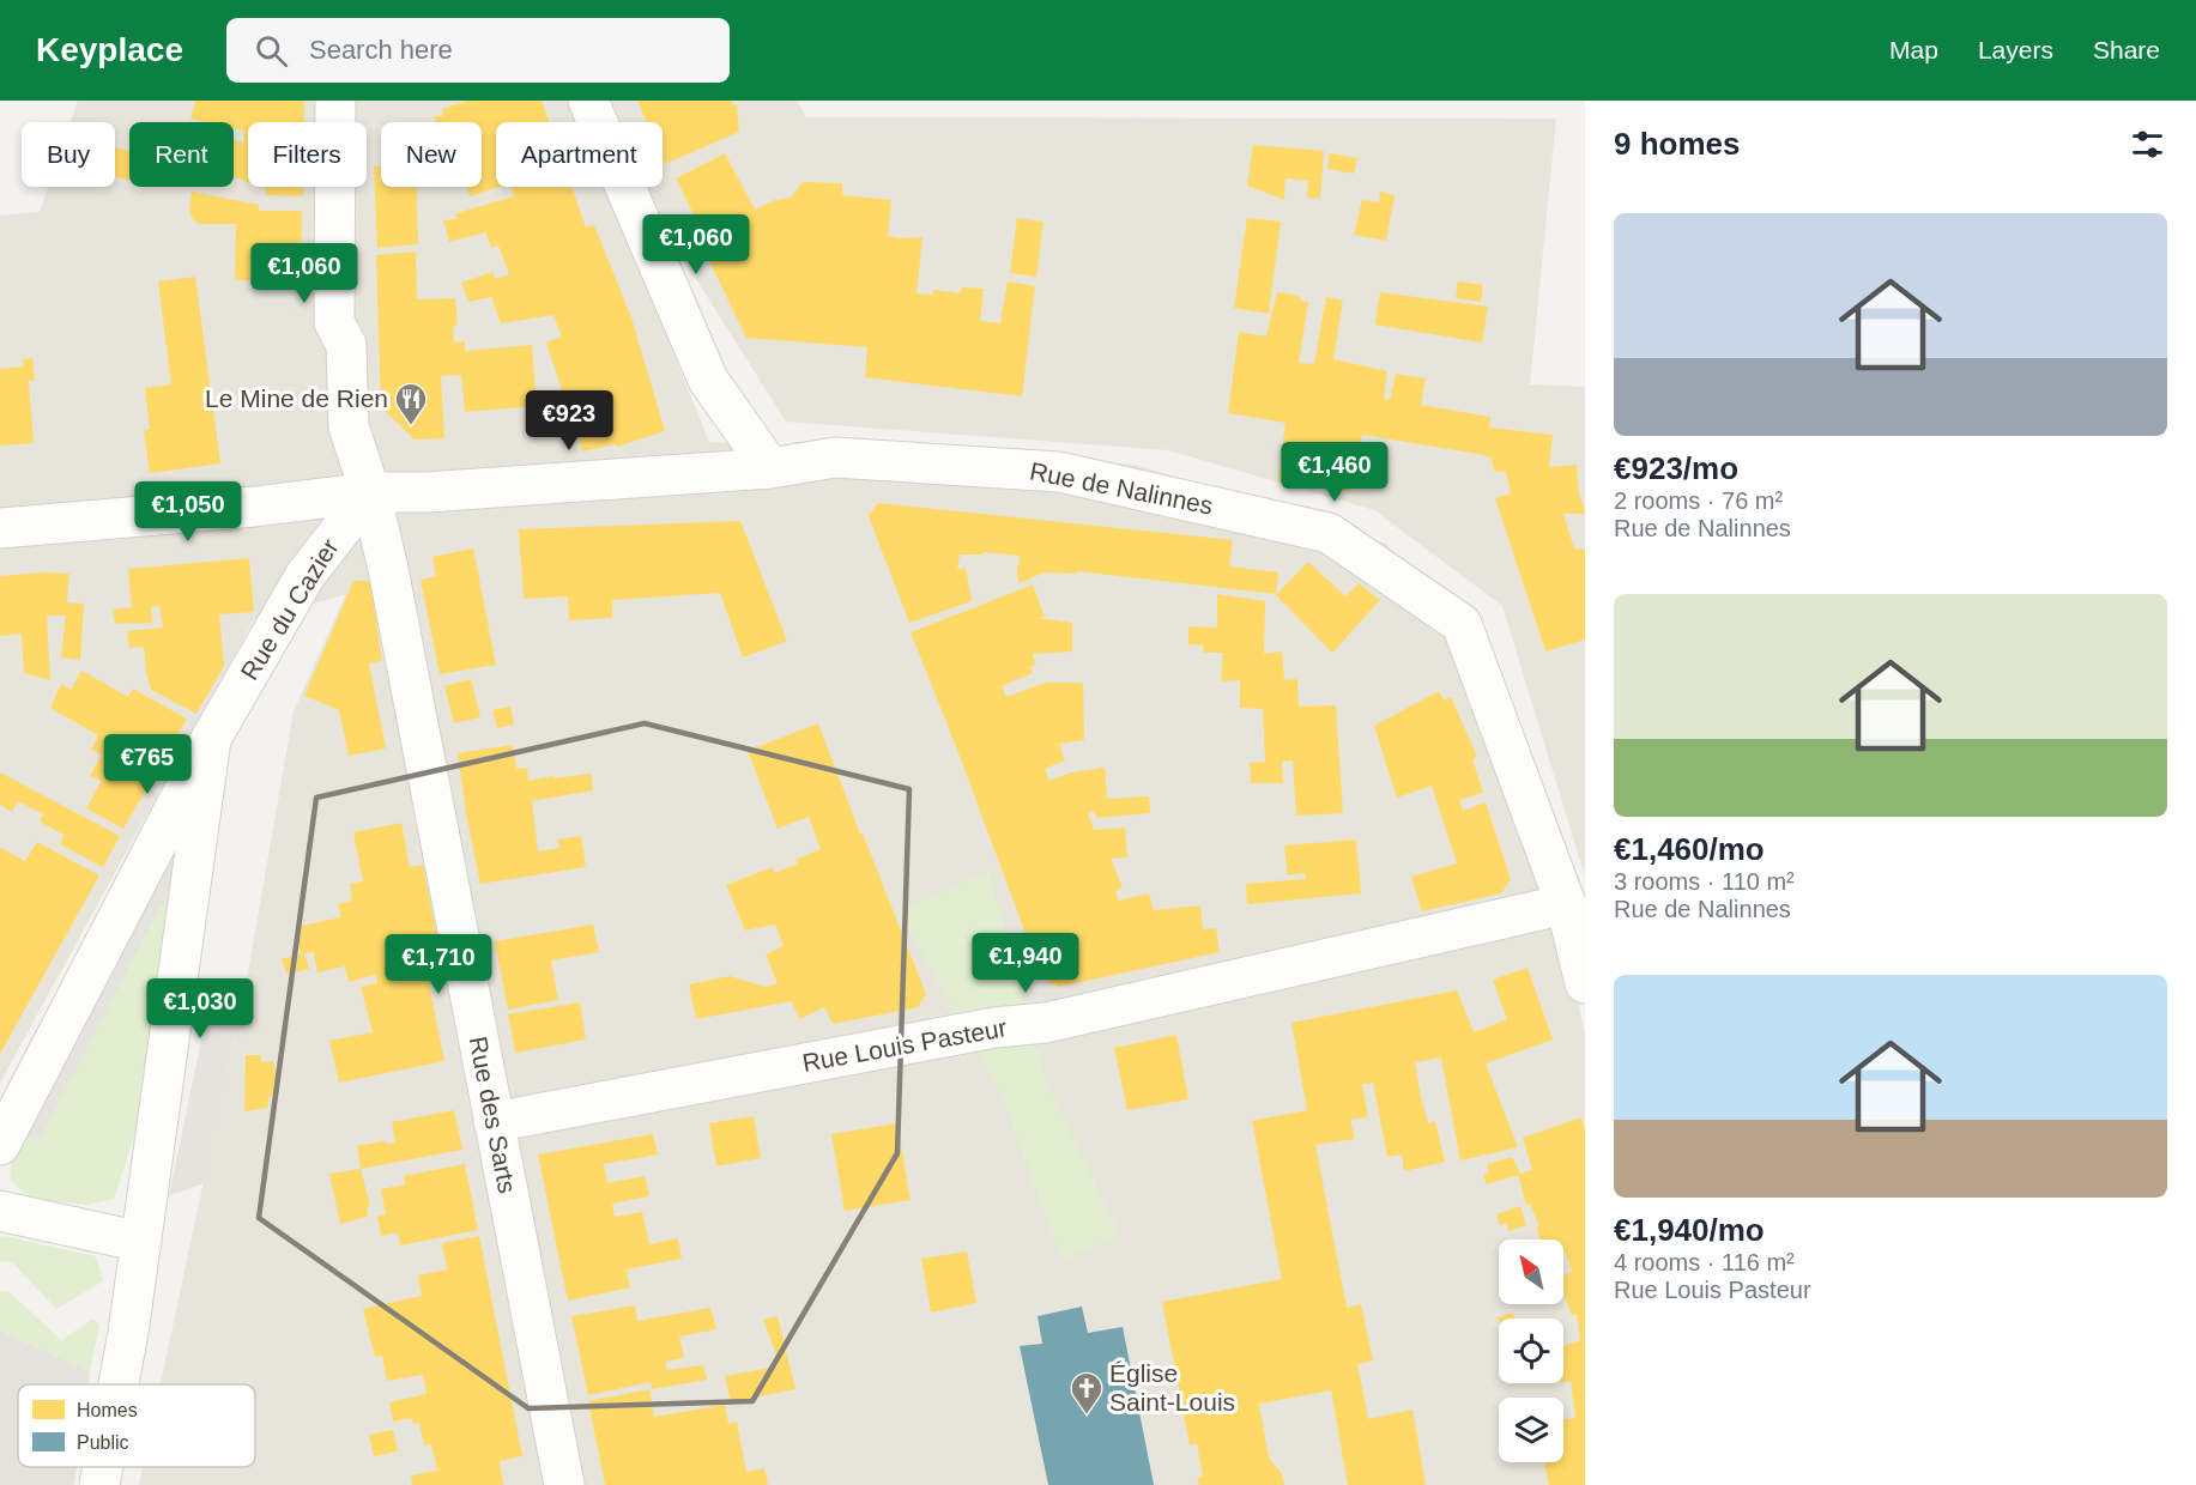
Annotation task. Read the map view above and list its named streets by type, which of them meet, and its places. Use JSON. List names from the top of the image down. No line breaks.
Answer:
{"streets":{"street":["Rue de Nalinnes","Rue du Cazier","Rue Louis Pasteur","Rue des Sarts"]},"crossings":[["Rue de Nalinnes","Rue du Cazier"],["Rue de Nalinnes","Rue Louis Pasteur"],["Rue de Nalinnes","Rue des Sarts"],["Rue du Cazier","Rue des Sarts"],["Rue Louis Pasteur","Rue des Sarts"]],"places":{"restaurant":["Le Mine de Rien"],"church":["Église Saint-Louis"]},"legend":["Homes","Public"],"north":"top left","page":{"header":"Keyplace","search":"Search here","nav":["Map","Layers","Share"],"heading":"9 homes","chip":["Buy","Rent","Filters","New","Apartment"],"list":[{"name":"€923/mo","note":"2 rooms · 76 m² · Rue de Nalinnes"},{"name":"€1,460/mo","note":"3 rooms · 110 m² · Rue de Nalinnes"},{"name":"€1,940/mo","note":"4 rooms · 116 m² · Rue Louis Pasteur"}],"price":["€1,060","€1,060","€923","€1,460","€1,050","€765","€1,940","€1,710","€1,030"]}}
